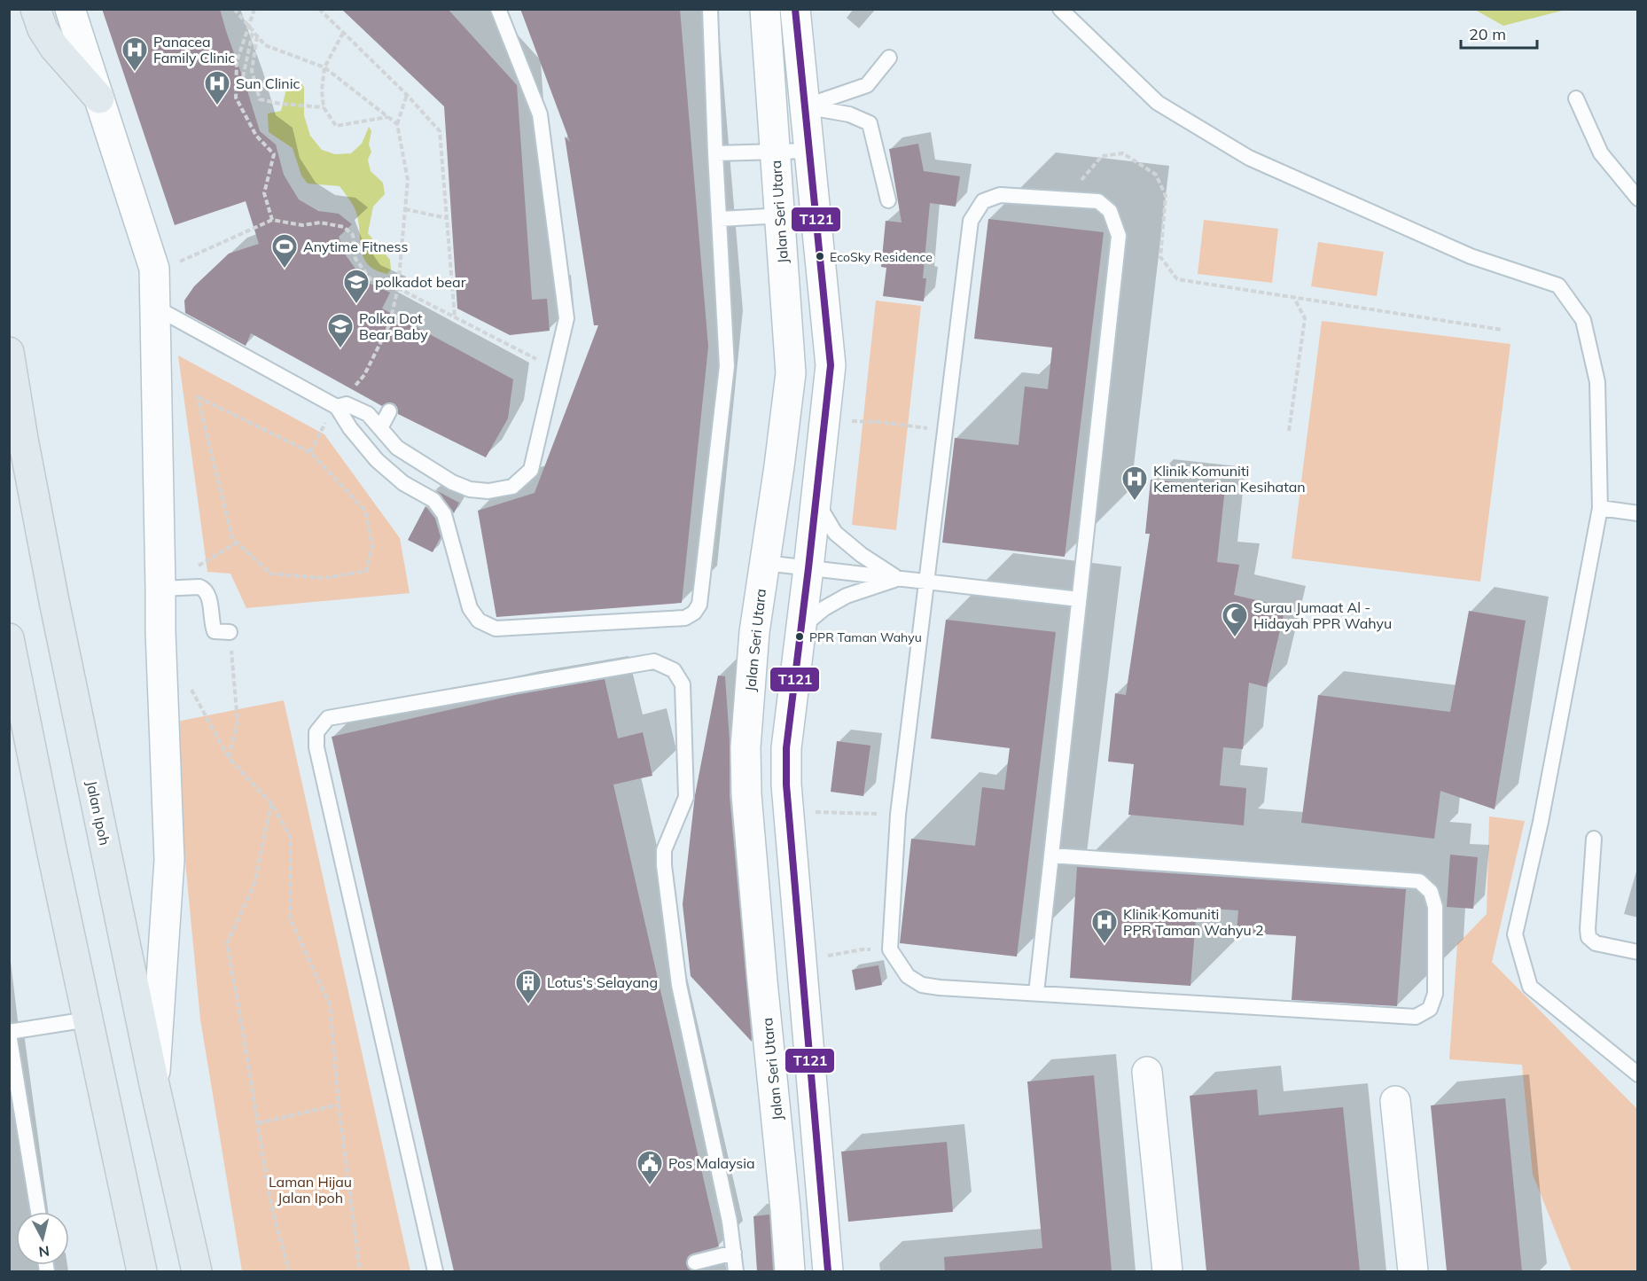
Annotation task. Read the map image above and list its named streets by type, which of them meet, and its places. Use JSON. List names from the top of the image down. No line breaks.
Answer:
{"streets":{"highway":["Jalan Ipoh"],"street":["Jalan Seri Utara"]},"parks":["Laman Hijau Jalan Ipoh"],"places":{"hospital":["Panacea Family Clinic","Sun Clinic","Klinik Komuniti Kementerian Kesihatan","Klinik Komuniti PPR Taman Wahyu 2"],"other":["EcoSky Residence","PPR Taman Wahyu"],"sports":["Anytime Fitness"],"school or university":["polkadot bear","Polka Dot Bear Baby"],"mosque":["Surau Jumaat Al - Hidayah PPR Wahyu"],"building":["Lotus's Selayang"],"public building":["Pos Malaysia"]},"lines":["transit line T121"],"scale_bar":"20 m","north":"bottom"}
